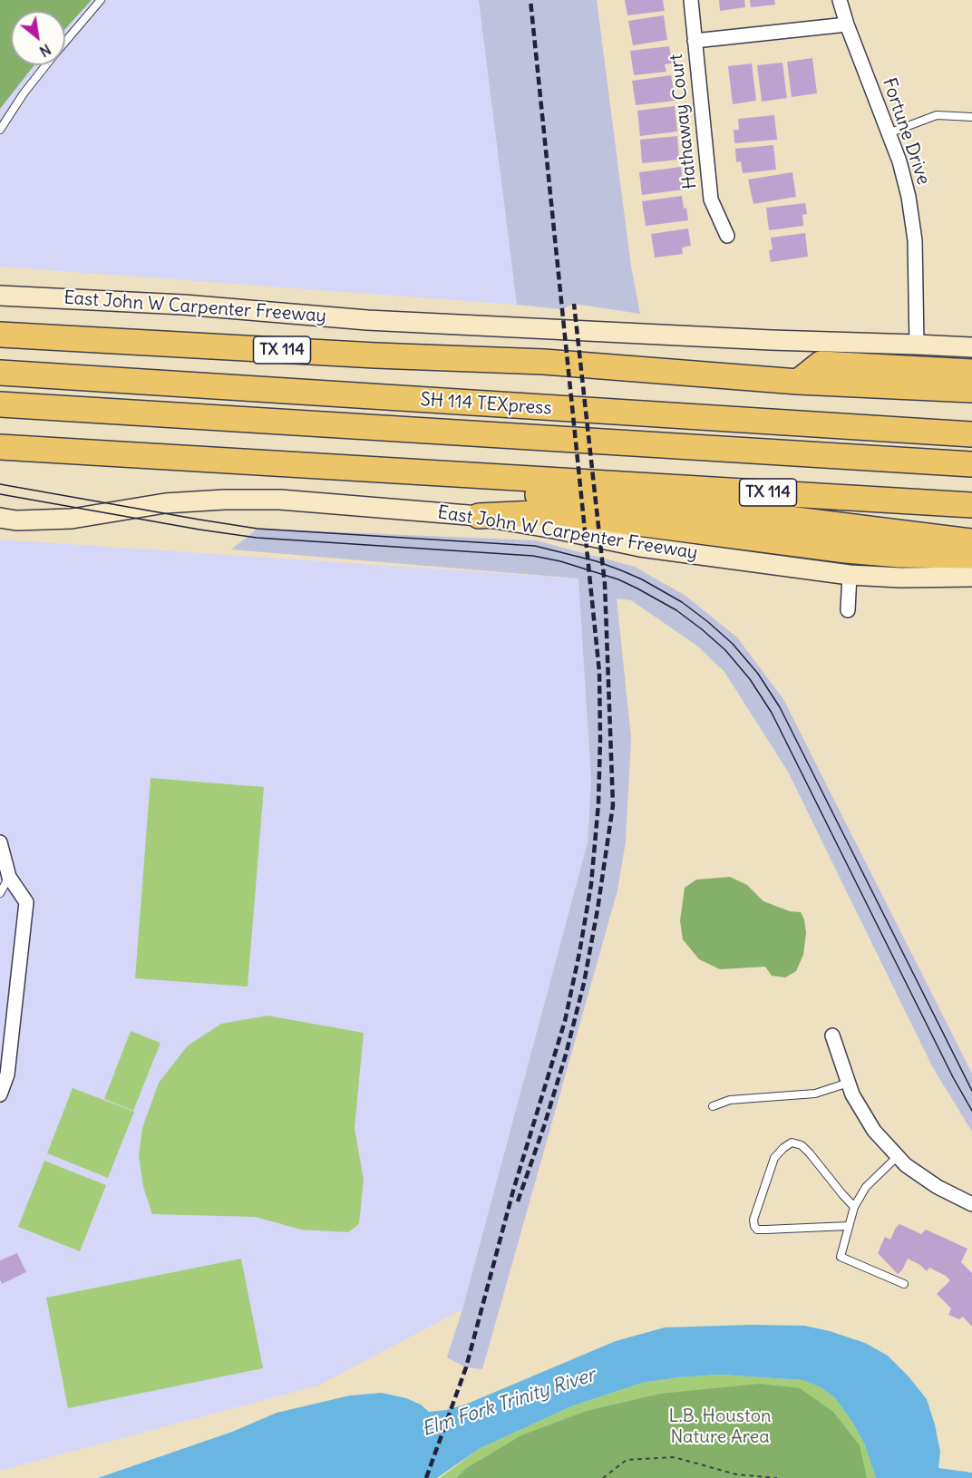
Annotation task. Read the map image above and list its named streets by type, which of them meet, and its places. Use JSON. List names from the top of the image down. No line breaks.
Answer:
{"streets":{"highway":["East John W Carpenter Freeway","TX 114","SH 114 TEXpress"],"street":["Hathaway Court","Fortune Drive"]},"crossings":[["Fortune Drive","East John W Carpenter Freeway"]],"water":["Elm Fork Trinity River"],"parks":["L.B. Houston Nature Area"],"north":"bottom right"}
